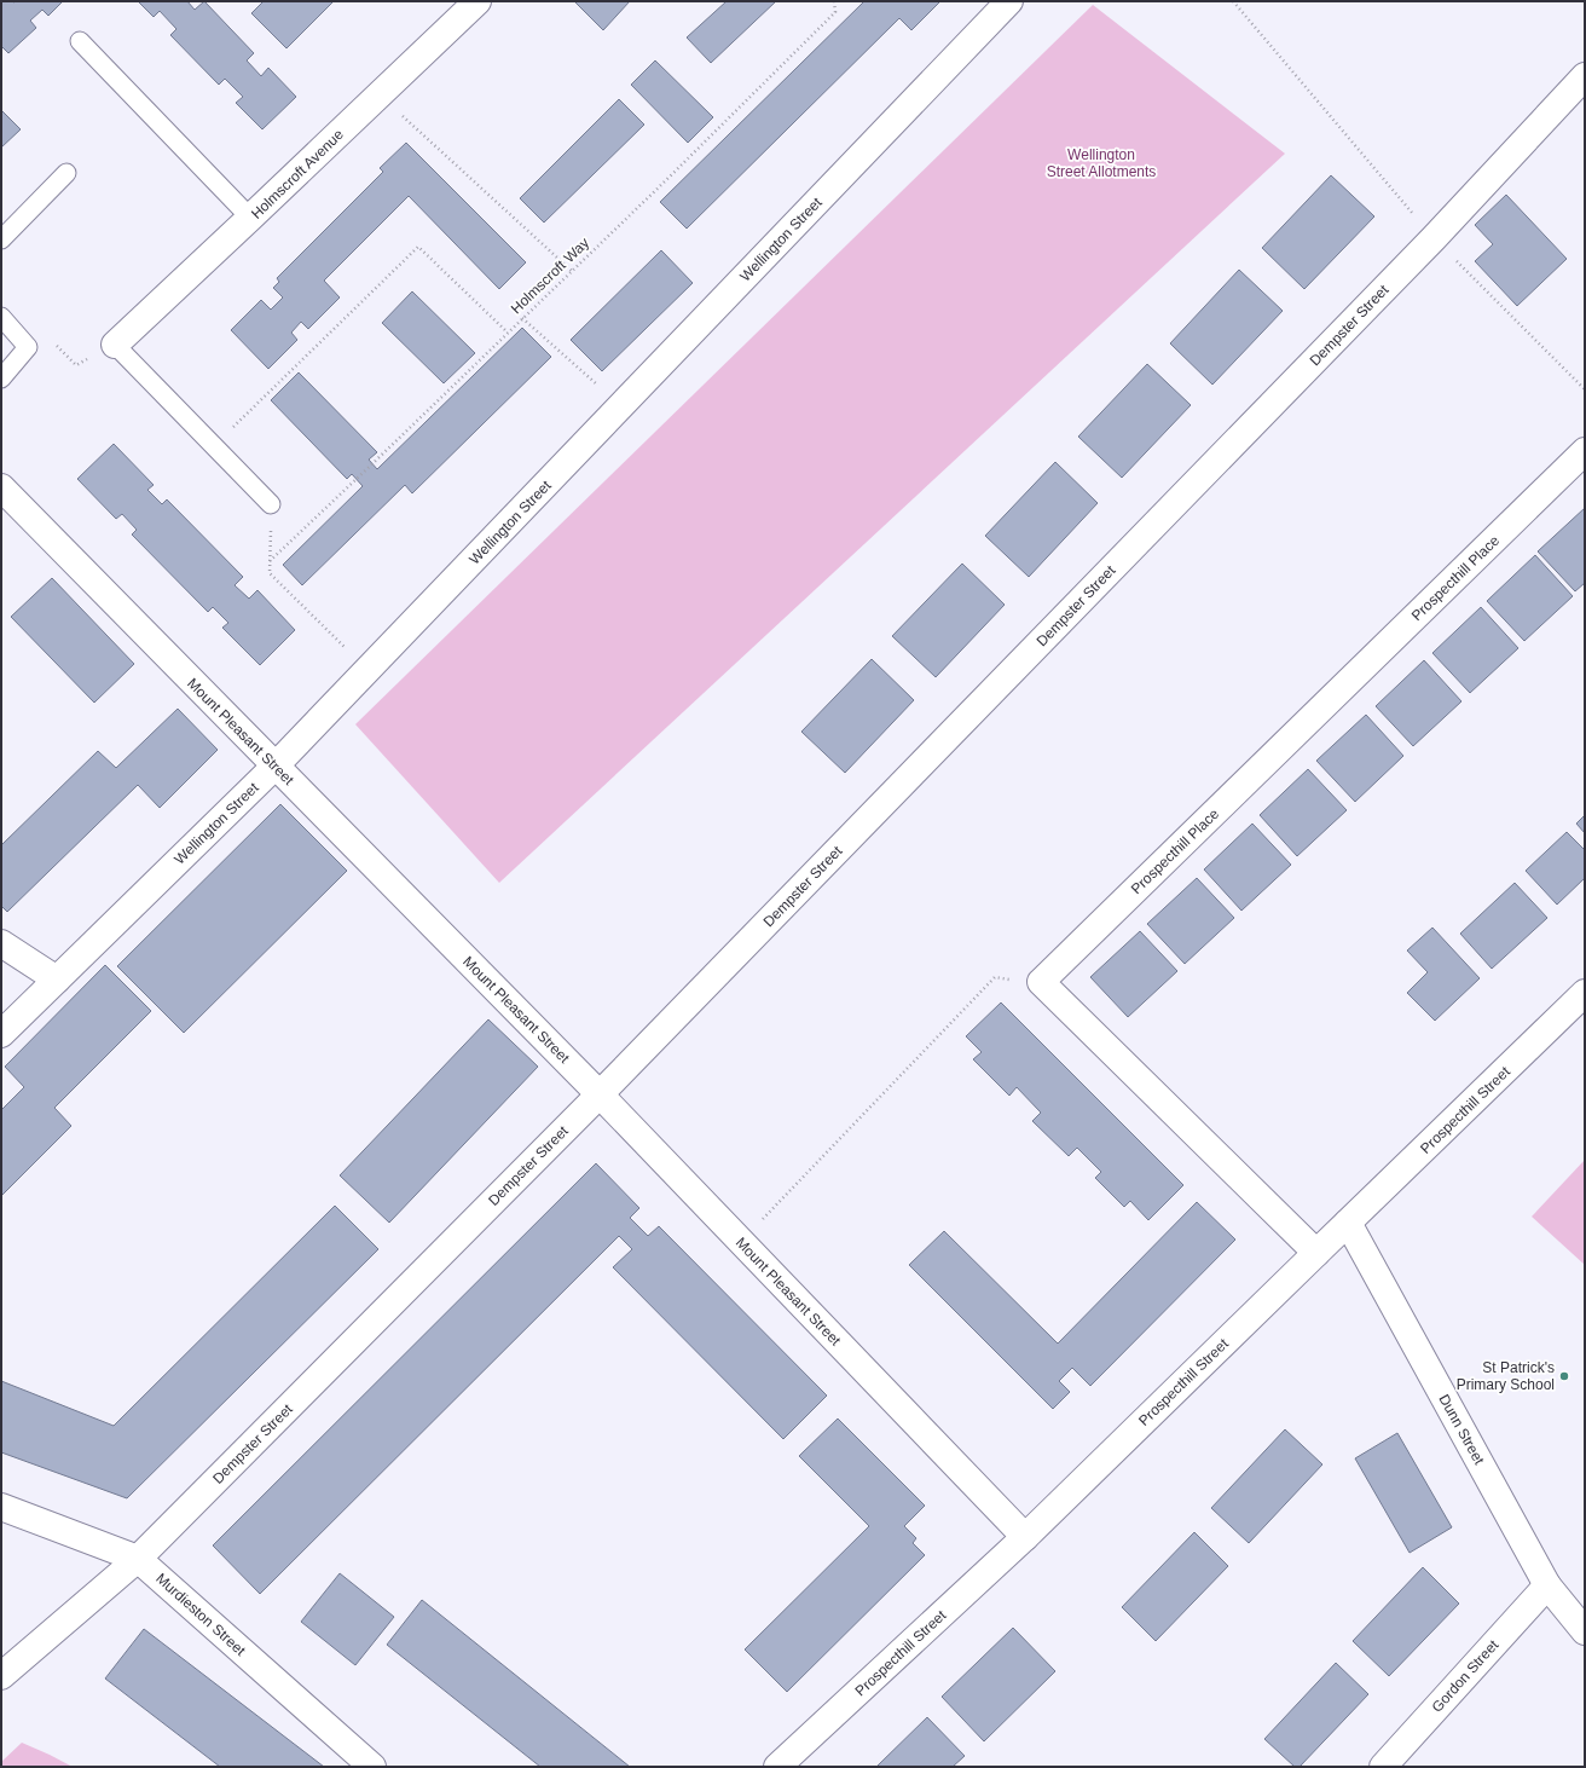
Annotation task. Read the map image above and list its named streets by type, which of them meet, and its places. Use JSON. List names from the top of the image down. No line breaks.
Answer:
{"streets":{"street":["Holmscroft Avenue","Wellington Street","Dempster Street","Prospecthill Place","Mount Pleasant Street","Prospecthill Street","Dunn Street","Murdieston Street","Gordon Street"],"path":["Holmscroft Way"]},"crossings":[["Wellington Street","Mount Pleasant Street"],["Dempster Street","Mount Pleasant Street"],["Dempster Street","Murdieston Street"],["Prospecthill Place","Prospecthill Street"],["Mount Pleasant Street","Prospecthill Street"],["Prospecthill Street","Dunn Street"],["Dunn Street","Gordon Street"]],"parks":["Wellington Street Allotments"],"places":["St Patrick's Primary School"]}
